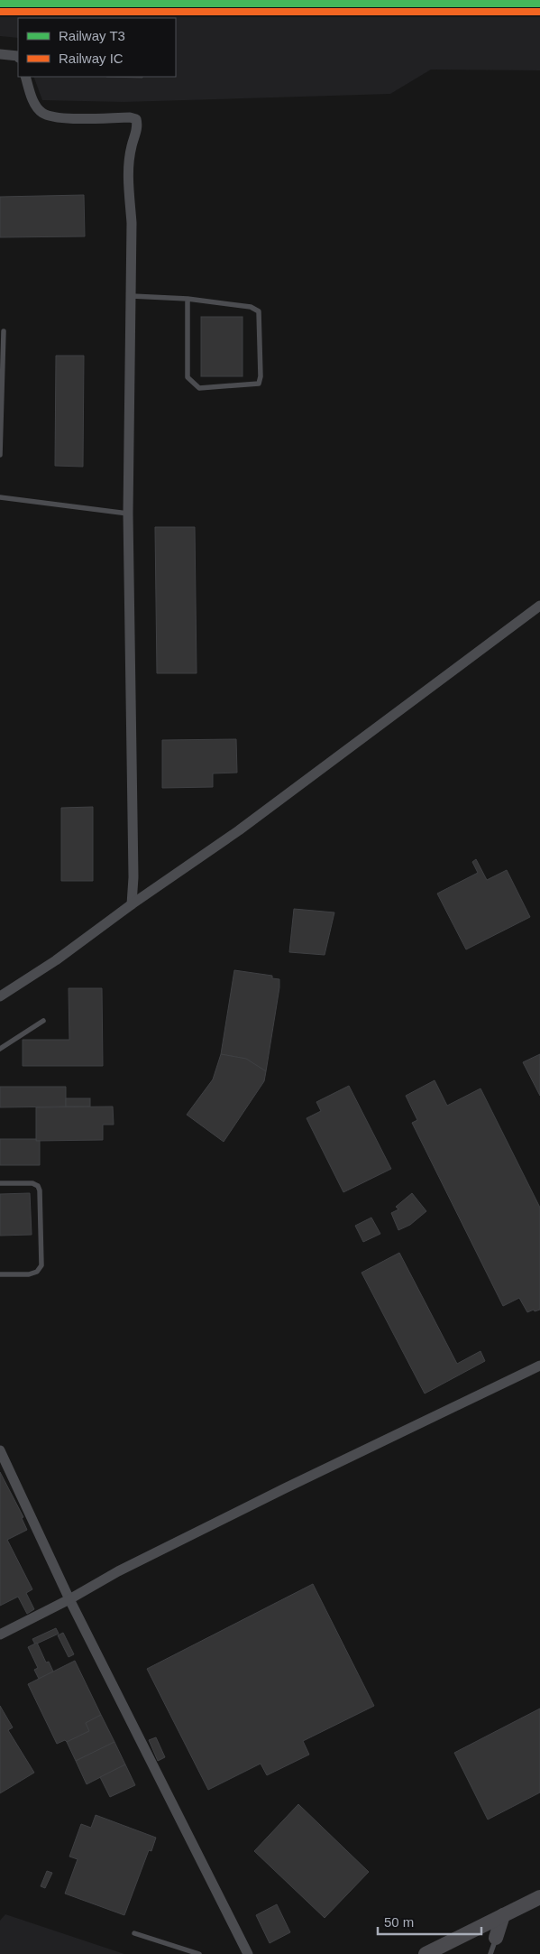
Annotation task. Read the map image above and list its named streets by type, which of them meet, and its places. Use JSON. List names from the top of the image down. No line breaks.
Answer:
{"lines":["rail line T3","rail line IC"],"legend":["Railway T3","Railway IC"],"scale_bar":"50 m"}
